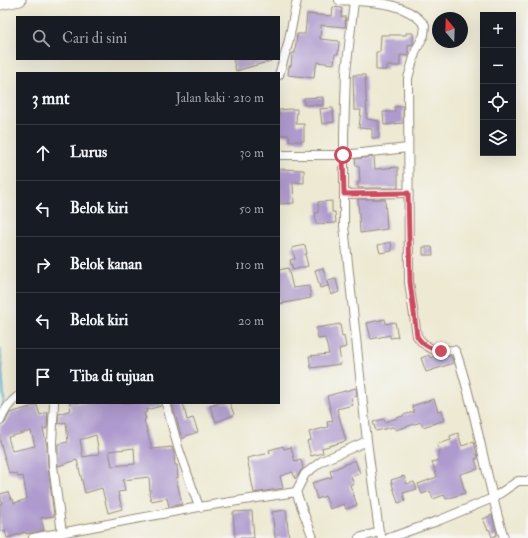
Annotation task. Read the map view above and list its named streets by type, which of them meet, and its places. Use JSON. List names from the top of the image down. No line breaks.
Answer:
{"north":"top","page":{"map_buttons":["+","−"],"search":"Cari di sini","heading":["3 mnt","Jalan kaki · 210 m"],"list":[["Lurus","30 m"],["Belok kiri","50 m"],["Belok kanan","110 m"],["Belok kiri","20 m"],"Tiba di tujuan"]}}
